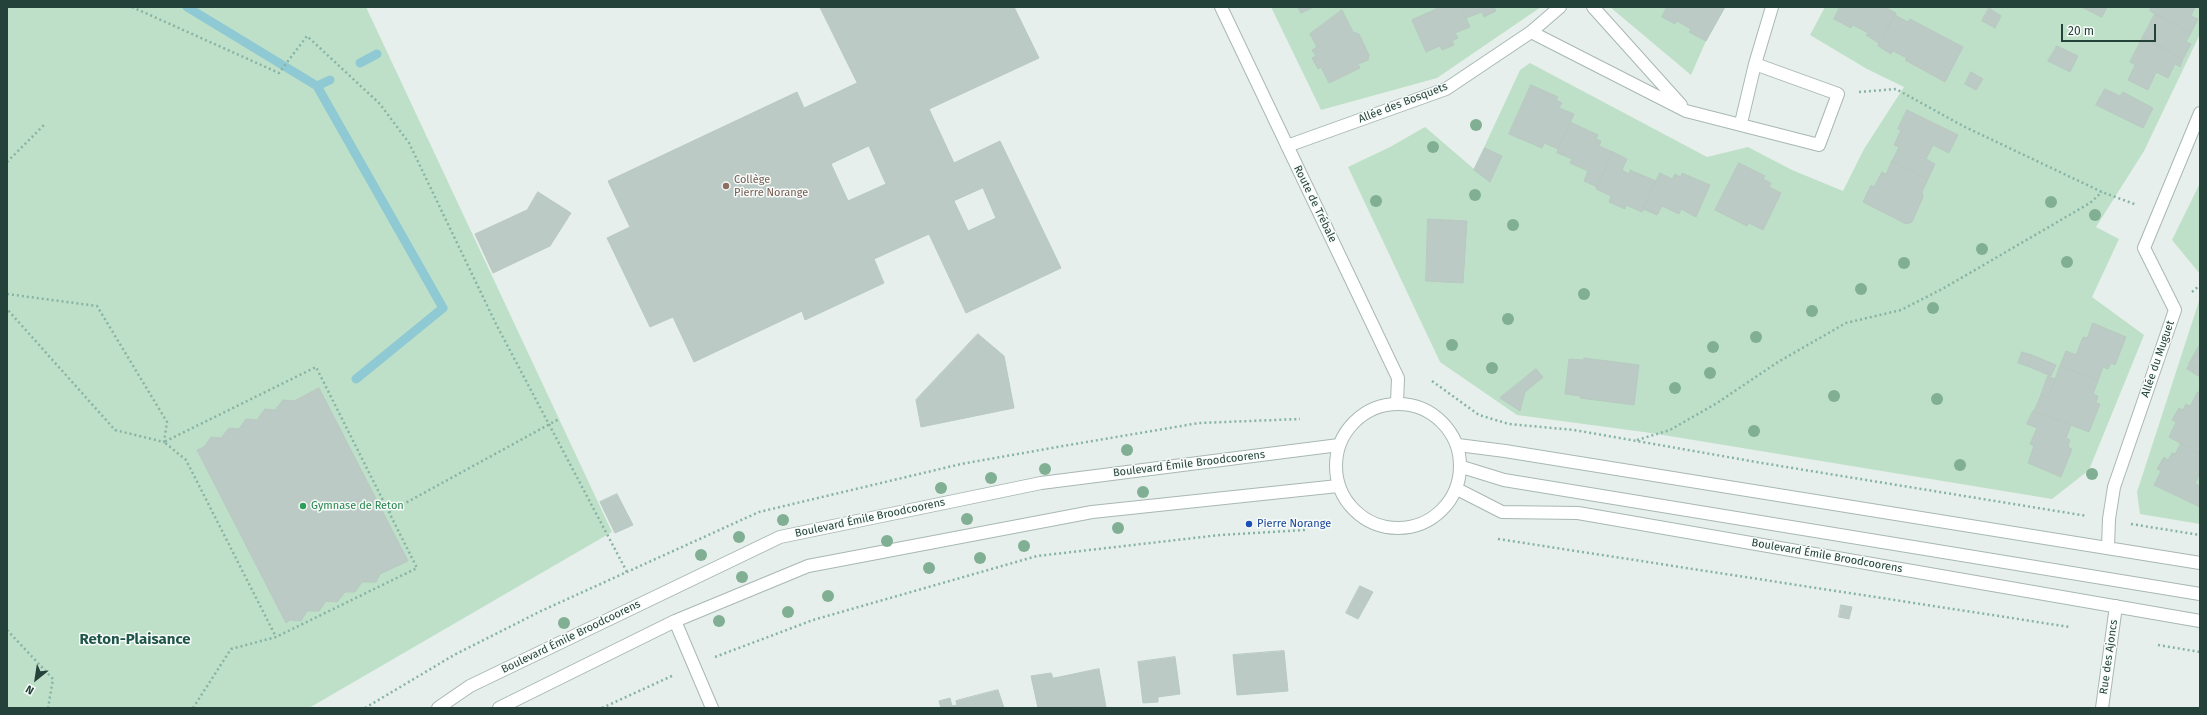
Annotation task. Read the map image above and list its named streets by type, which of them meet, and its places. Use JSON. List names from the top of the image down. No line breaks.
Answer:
{"streets":{"street":["Allée des Bosquets","Route de Trébale","Allée du Muguet","Boulevard Émile Broodcoorens","Rue des Ajoncs"]},"crossings":[["Allée des Bosquets","Route de Trébale"],["Route de Trébale","Boulevard Émile Broodcoorens"],["Boulevard Émile Broodcoorens","Rue des Ajoncs"]],"districts":["Reton-Plaisance"],"places":["Collège Pierre Norange","Gymnase de Reton","Pierre Norange"],"scale_bar":"20 m","north":"bottom left"}
